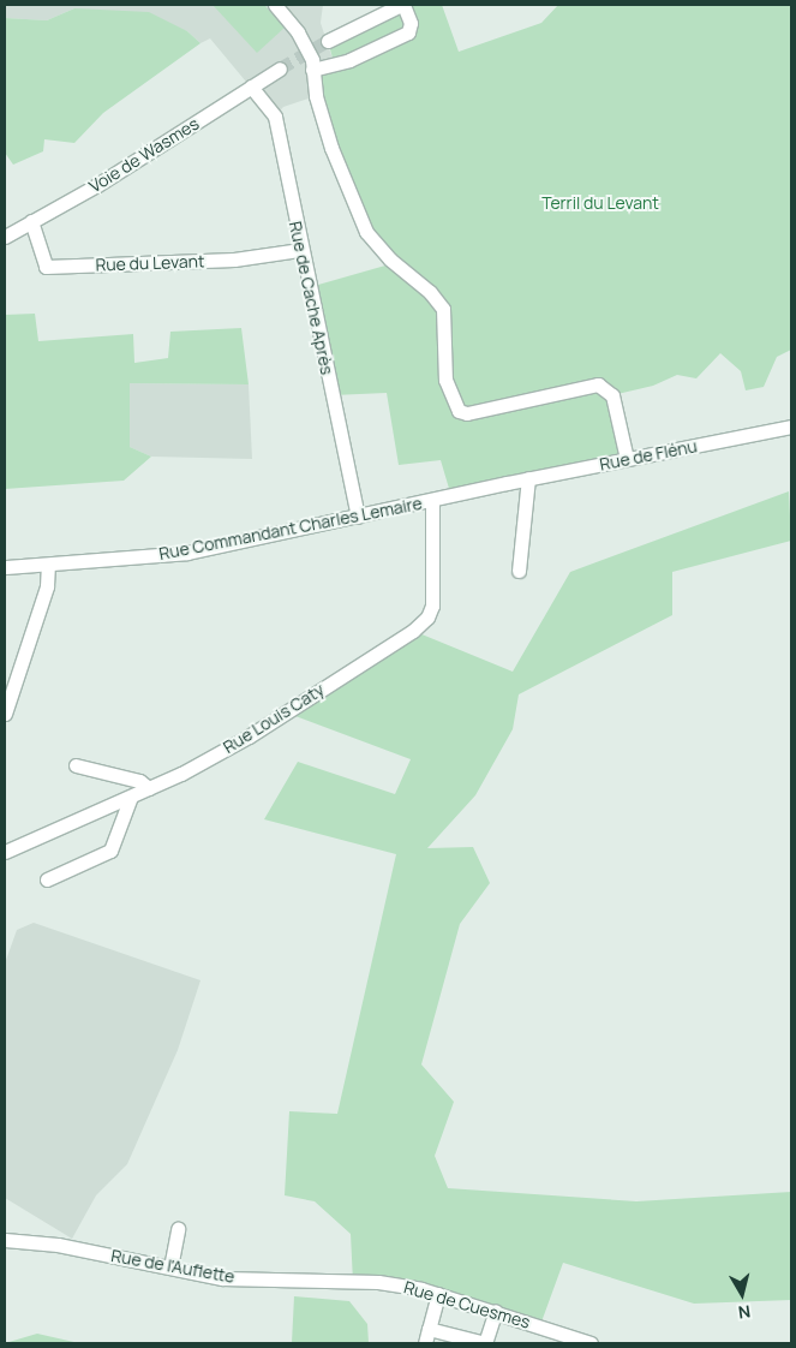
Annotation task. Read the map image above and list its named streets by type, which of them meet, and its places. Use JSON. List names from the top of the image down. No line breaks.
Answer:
{"streets":{"street":["Voie de Wasmes","Rue du Levant","Rue de Cache Après","Rue de Flénu","Rue Commandant Charles Lemaire","Rue Louis Caty","Rue de l'Auflette","Rue de Cuesmes"]},"crossings":[["Voie de Wasmes","Rue du Levant"],["Voie de Wasmes","Rue de Cache Après"],["Rue du Levant","Rue de Cache Après"],["Rue de Cache Après","Rue Commandant Charles Lemaire"],["Rue de Flénu","Rue Commandant Charles Lemaire"],["Rue de Flénu","Rue Louis Caty"],["Rue Commandant Charles Lemaire","Rue Louis Caty"],["Rue de l'Auflette","Rue de Cuesmes"]],"parks":["Terril du Levant"],"north":"bottom"}
